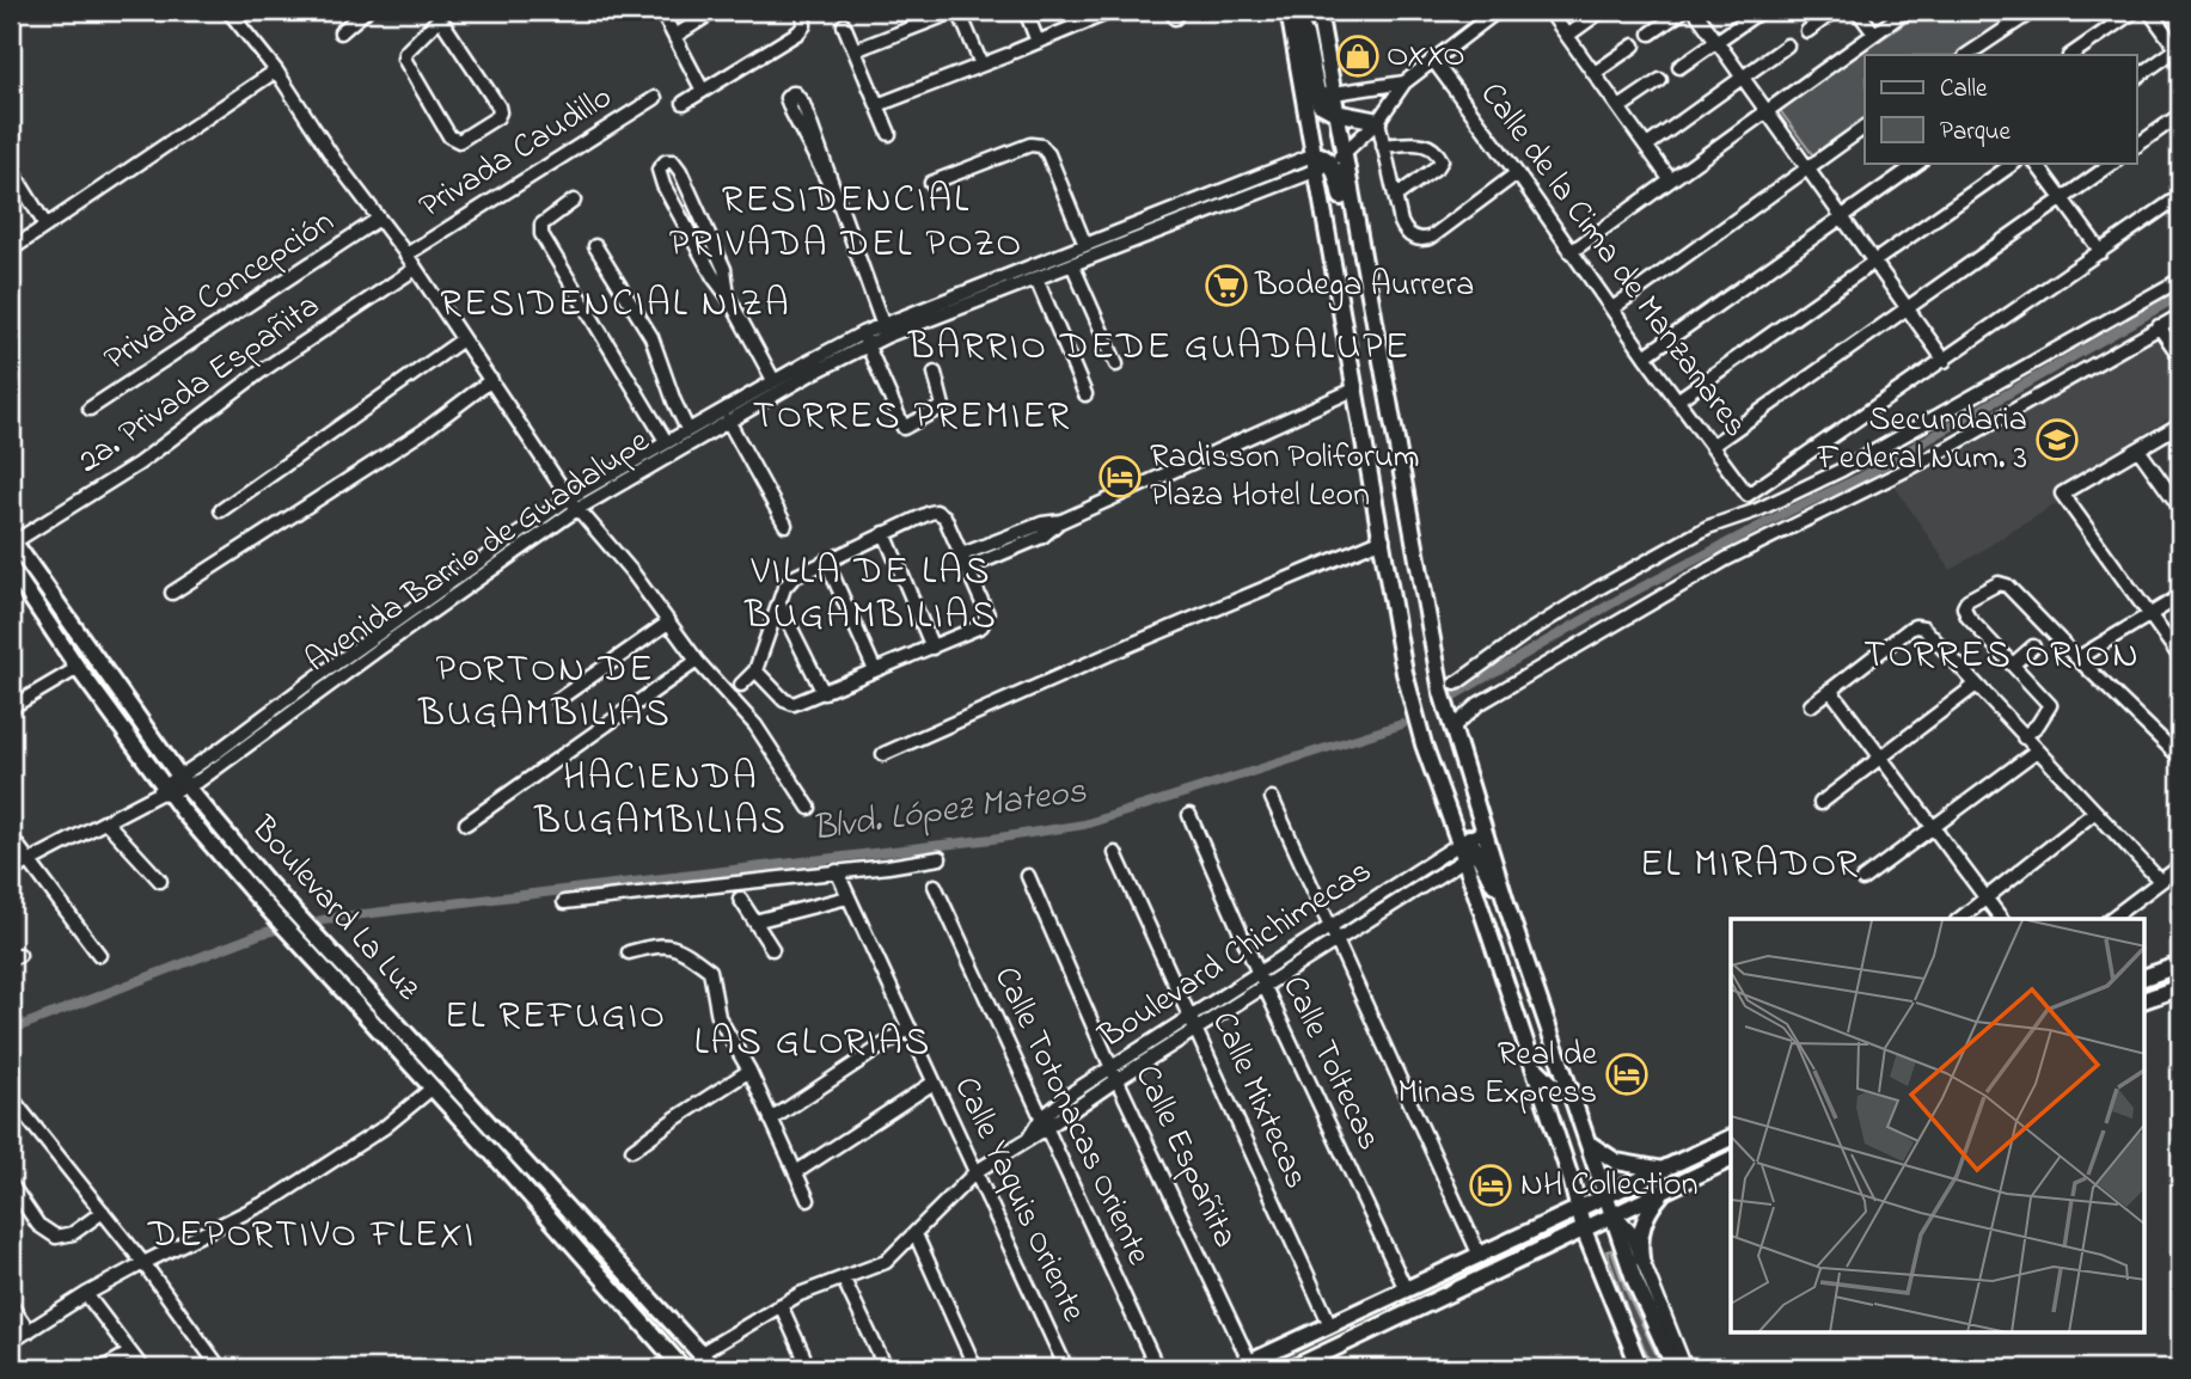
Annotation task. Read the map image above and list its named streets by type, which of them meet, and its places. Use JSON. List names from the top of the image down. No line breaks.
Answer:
{"streets":{"main road":["Boulevard La Luz"],"street":["Privada Caudillo","Calle de la Cima de Manzanares","Privada Concepción","2a. Privada Españita","Avenida Barrio de Guadalupe","Boulevard Chichimecas","Calle Toltecas","Calle Mixtecas","Calle Totonacas Oriente","Calle Españita","Calle Yaquis Oriente"]},"crossings":[["2a. Privada Españita","Boulevard La Luz"],["Avenida Barrio de Guadalupe","Boulevard La Luz"],["Boulevard La Luz","Boulevard Chichimecas"],["Boulevard Chichimecas","Calle Toltecas"],["Boulevard Chichimecas","Calle Mixtecas"],["Boulevard Chichimecas","Calle Totonacas Oriente"],["Boulevard Chichimecas","Calle Españita"],["Boulevard Chichimecas","Calle Yaquis Oriente"]],"districts":["RESIDENCIAL PRIVADA DEL POZO","RESIDENCIAL NIZA","BARRIO DEDE GUADALUPE","TORRES PREMIER","VILLA DE LAS BUGAMBILIAS","TORRES ORION","PORTON DE BUGAMBILIAS","HACIENDA BUGAMBILIAS","EL MIRADOR","EL REFUGIO","LAS GLORIAS","DEPORTIVO FLEXI"],"water":["Blvd. López Mateos"],"places":{"shop":["OXXO"],"supermarket":["Bodega Aurrera"],"school or university":["Secundaria Federal Num. 3"],"hotel":["Radisson Poliforum Plaza Hotel Leon","Real de Minas Express","NH Collection"]},"legend":["Calle","Parque"]}
